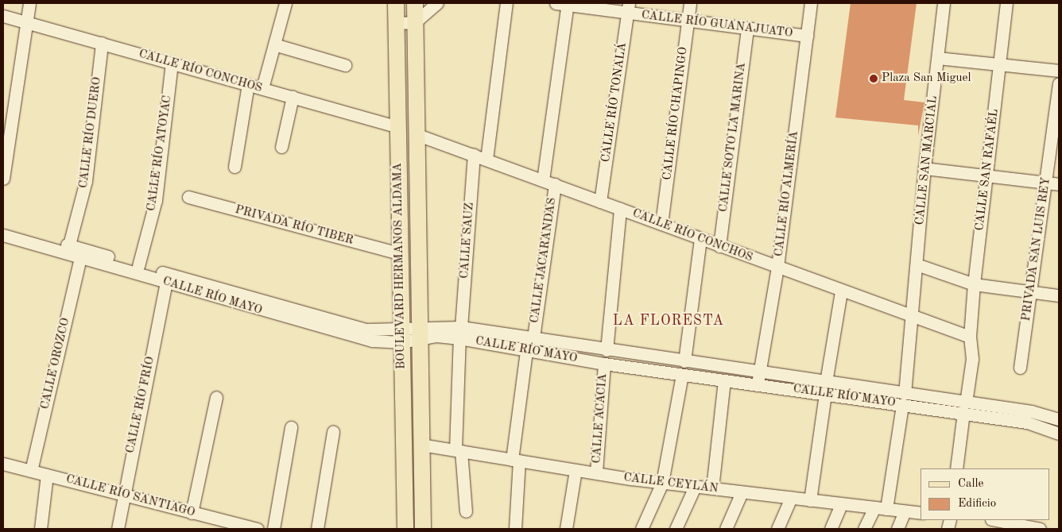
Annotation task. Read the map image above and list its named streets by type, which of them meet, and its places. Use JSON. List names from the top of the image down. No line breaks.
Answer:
{"streets":{"main road":["BOULEVARD HERMANOS ALDAMA"],"street":["CALLE RÍO GUANAJUATO","CALLE RÍO CONCHOS","CALLE RÍO TONALÁ","CALLE RÍO CHAPINGO","CALLE RÍO DUERO","CALLE SOTO LA MARINA","CALLE RÍO ATOYAC","CALLE SAN MARCIAL","CALLE SAN RAFAÉL","CALLE RÍO ALMERÍA","PRIVADA RÍO TIBER","CALLE SAUZ","PRIVADA SAN LUIS REY","CALLE JACARANDAS","CALLE RÍO MAYO","CALLE OROZCO","CALLE RÍO FRÍO","CALLE ACACIA","CALLE CEYLÁN","CALLE RÍO SANTIAGO"]},"crossings":[["CALLE RÍO GUANAJUATO","CALLE RÍO TONALÁ"],["CALLE RÍO GUANAJUATO","CALLE RÍO CHAPINGO"],["CALLE RÍO GUANAJUATO","CALLE SOTO LA MARINA"],["CALLE RÍO GUANAJUATO","CALLE RÍO ALMERÍA"],["CALLE RÍO GUANAJUATO","CALLE JACARANDAS"],["CALLE RÍO CONCHOS","CALLE RÍO TONALÁ"],["CALLE RÍO CONCHOS","CALLE RÍO CHAPINGO"],["CALLE RÍO CONCHOS","CALLE RÍO DUERO"],["CALLE RÍO CONCHOS","CALLE SOTO LA MARINA"],["CALLE RÍO CONCHOS","CALLE RÍO ATOYAC"],["CALLE RÍO CONCHOS","CALLE SAN MARCIAL"],["CALLE RÍO CONCHOS","CALLE SAN RAFAÉL"],["CALLE RÍO CONCHOS","CALLE RÍO ALMERÍA"],["CALLE RÍO CONCHOS","CALLE SAUZ"],["CALLE RÍO CONCHOS","CALLE JACARANDAS"],["CALLE RÍO CONCHOS","BOULEVARD HERMANOS ALDAMA"],["CALLE RÍO DUERO","CALLE RÍO MAYO"],["CALLE RÍO ATOYAC","CALLE RÍO MAYO"],["CALLE SAN MARCIAL","CALLE RÍO MAYO"],["CALLE SAN MARCIAL","CALLE CEYLÁN"],["CALLE SAN RAFAÉL","CALLE RÍO MAYO"],["CALLE RÍO ALMERÍA","CALLE RÍO MAYO"],["PRIVADA RÍO TIBER","BOULEVARD HERMANOS ALDAMA"],["CALLE SAUZ","CALLE RÍO MAYO"],["CALLE SAUZ","CALLE CEYLÁN"],["CALLE JACARANDAS","CALLE RÍO MAYO"],["BOULEVARD HERMANOS ALDAMA","CALLE RÍO MAYO"],["BOULEVARD HERMANOS ALDAMA","CALLE CEYLÁN"],["CALLE RÍO MAYO","CALLE OROZCO"],["CALLE RÍO MAYO","CALLE RÍO FRÍO"],["CALLE RÍO MAYO","CALLE ACACIA"],["CALLE OROZCO","CALLE RÍO SANTIAGO"],["CALLE RÍO FRÍO","CALLE RÍO SANTIAGO"],["CALLE ACACIA","CALLE CEYLÁN"]],"districts":["LA FLORESTA"],"places":["Plaza San Miguel"],"legend":["Calle","Edificio"]}
